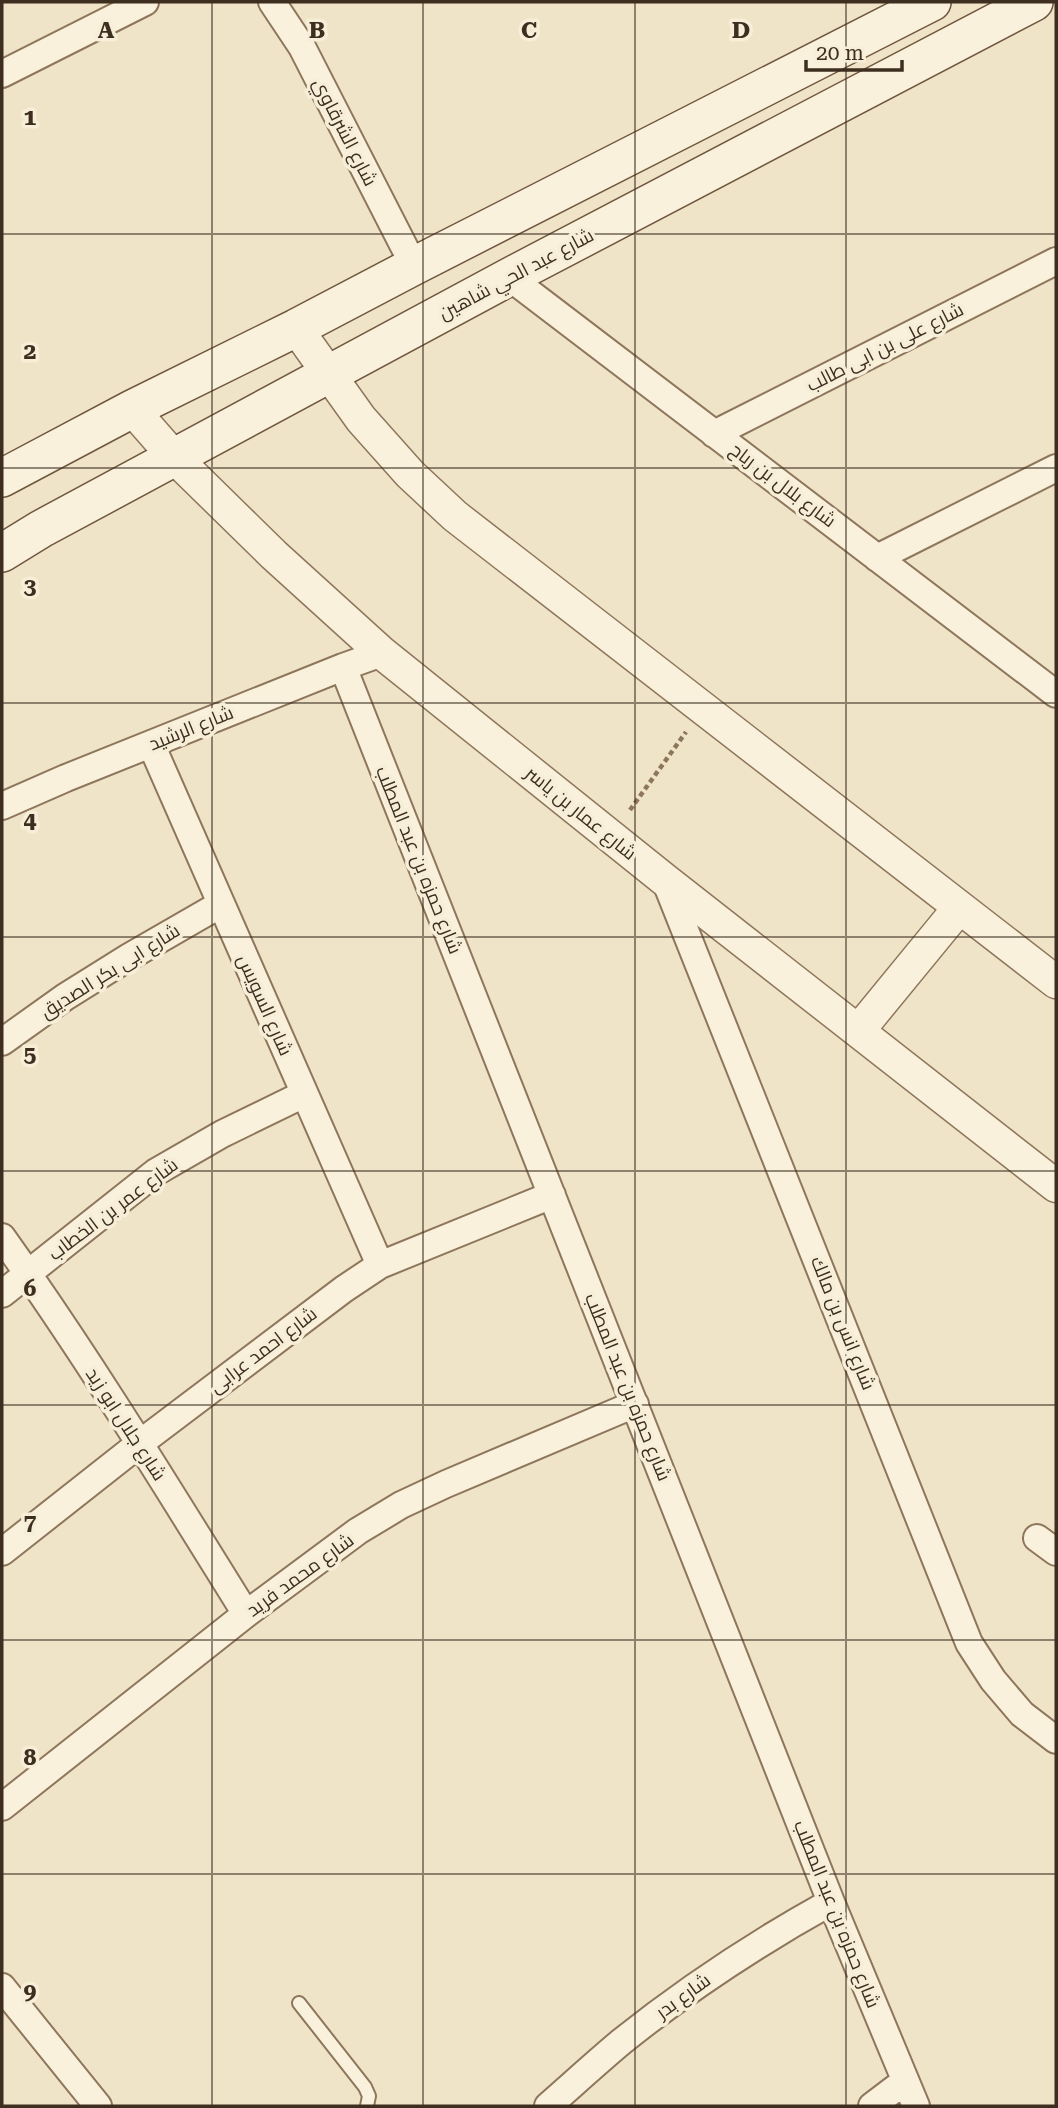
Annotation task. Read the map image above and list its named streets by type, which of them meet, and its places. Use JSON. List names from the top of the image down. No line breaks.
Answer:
{"streets":{"main road":["شارع عبد الحي شاهين"],"street":["شارع الشرقاوي","شارع على بن ابى طالب","شارع بلال بن رباح","شارع الرشيد","شارع عمار بن ياسر","شارع حمزه بن عبد المطلب","شارع ابى بكر الصديق","شارع السويس","شارع عمر بن الخطاب","شارع انس بن مالك","شارع احمد عرابى","شارع جلال ابو زيد","شارع محمد فريد","شارع بدر"]},"crossings":[["شارع عبد الحي شاهين","شارع بلال بن رباح"],["شارع عبد الحي شاهين","شارع عمار بن ياسر"],["شارع على بن ابى طالب","شارع بلال بن رباح"],["شارع الرشيد","شارع عمار بن ياسر"],["شارع الرشيد","شارع حمزه بن عبد المطلب"],["شارع الرشيد","شارع السويس"],["شارع عمار بن ياسر","شارع انس بن مالك"],["شارع حمزه بن عبد المطلب","شارع احمد عرابى"],["شارع حمزه بن عبد المطلب","شارع محمد فريد"],["شارع حمزه بن عبد المطلب","شارع بدر"],["شارع ابى بكر الصديق","شارع السويس"],["شارع السويس","شارع عمر بن الخطاب"],["شارع السويس","شارع احمد عرابى"],["شارع عمر بن الخطاب","شارع جلال ابو زيد"],["شارع احمد عرابى","شارع جلال ابو زيد"],["شارع جلال ابو زيد","شارع محمد فريد"]],"scale_bar":"20 m","grid":{"columns":["A","B","C","D"],"rows":["1","2","3","4","5","6","7","8","9"]}}
